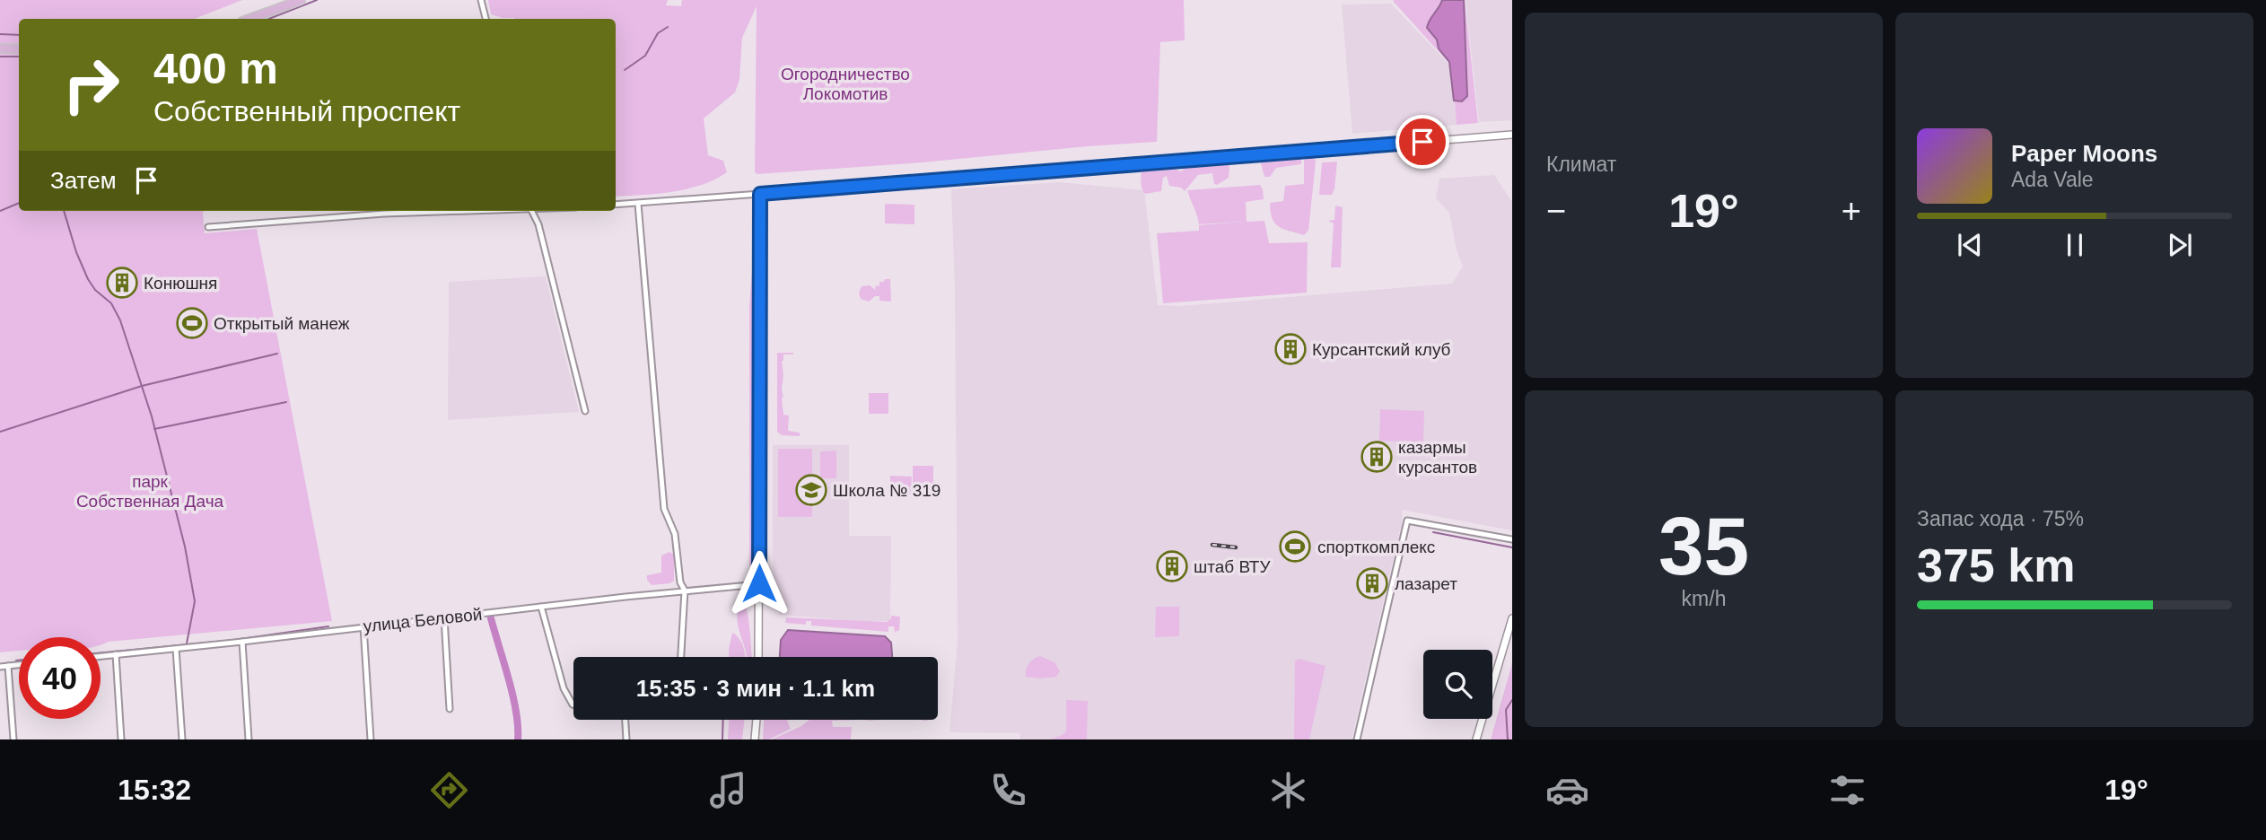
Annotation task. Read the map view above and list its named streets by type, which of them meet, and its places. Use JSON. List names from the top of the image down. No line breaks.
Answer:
{"streets":{"street":["улица Беловой"]},"parks":["Огородничество Локомотив","парк Собственная Дача"],"places":{"building":["Конюшня","Курсантский клуб","казармы курсантов","штаб ВТУ","лазарет"],"sports":["Открытый манеж","спорткомплекс"],"school or university":["Школа № 319"]},"page":{"tile":["Климат",["35","km/h"],["Запас хода · 75%","375 km"]],"turn":["400 m","Собственный проспект"],"song":["Paper Moons","Ada Vale"],"then":"Затем","heat":["−","19°","+"],"limit":"40","trip":"15:35 · 3 мин · 1.1 km","tabs":["15:32","19°"]}}
